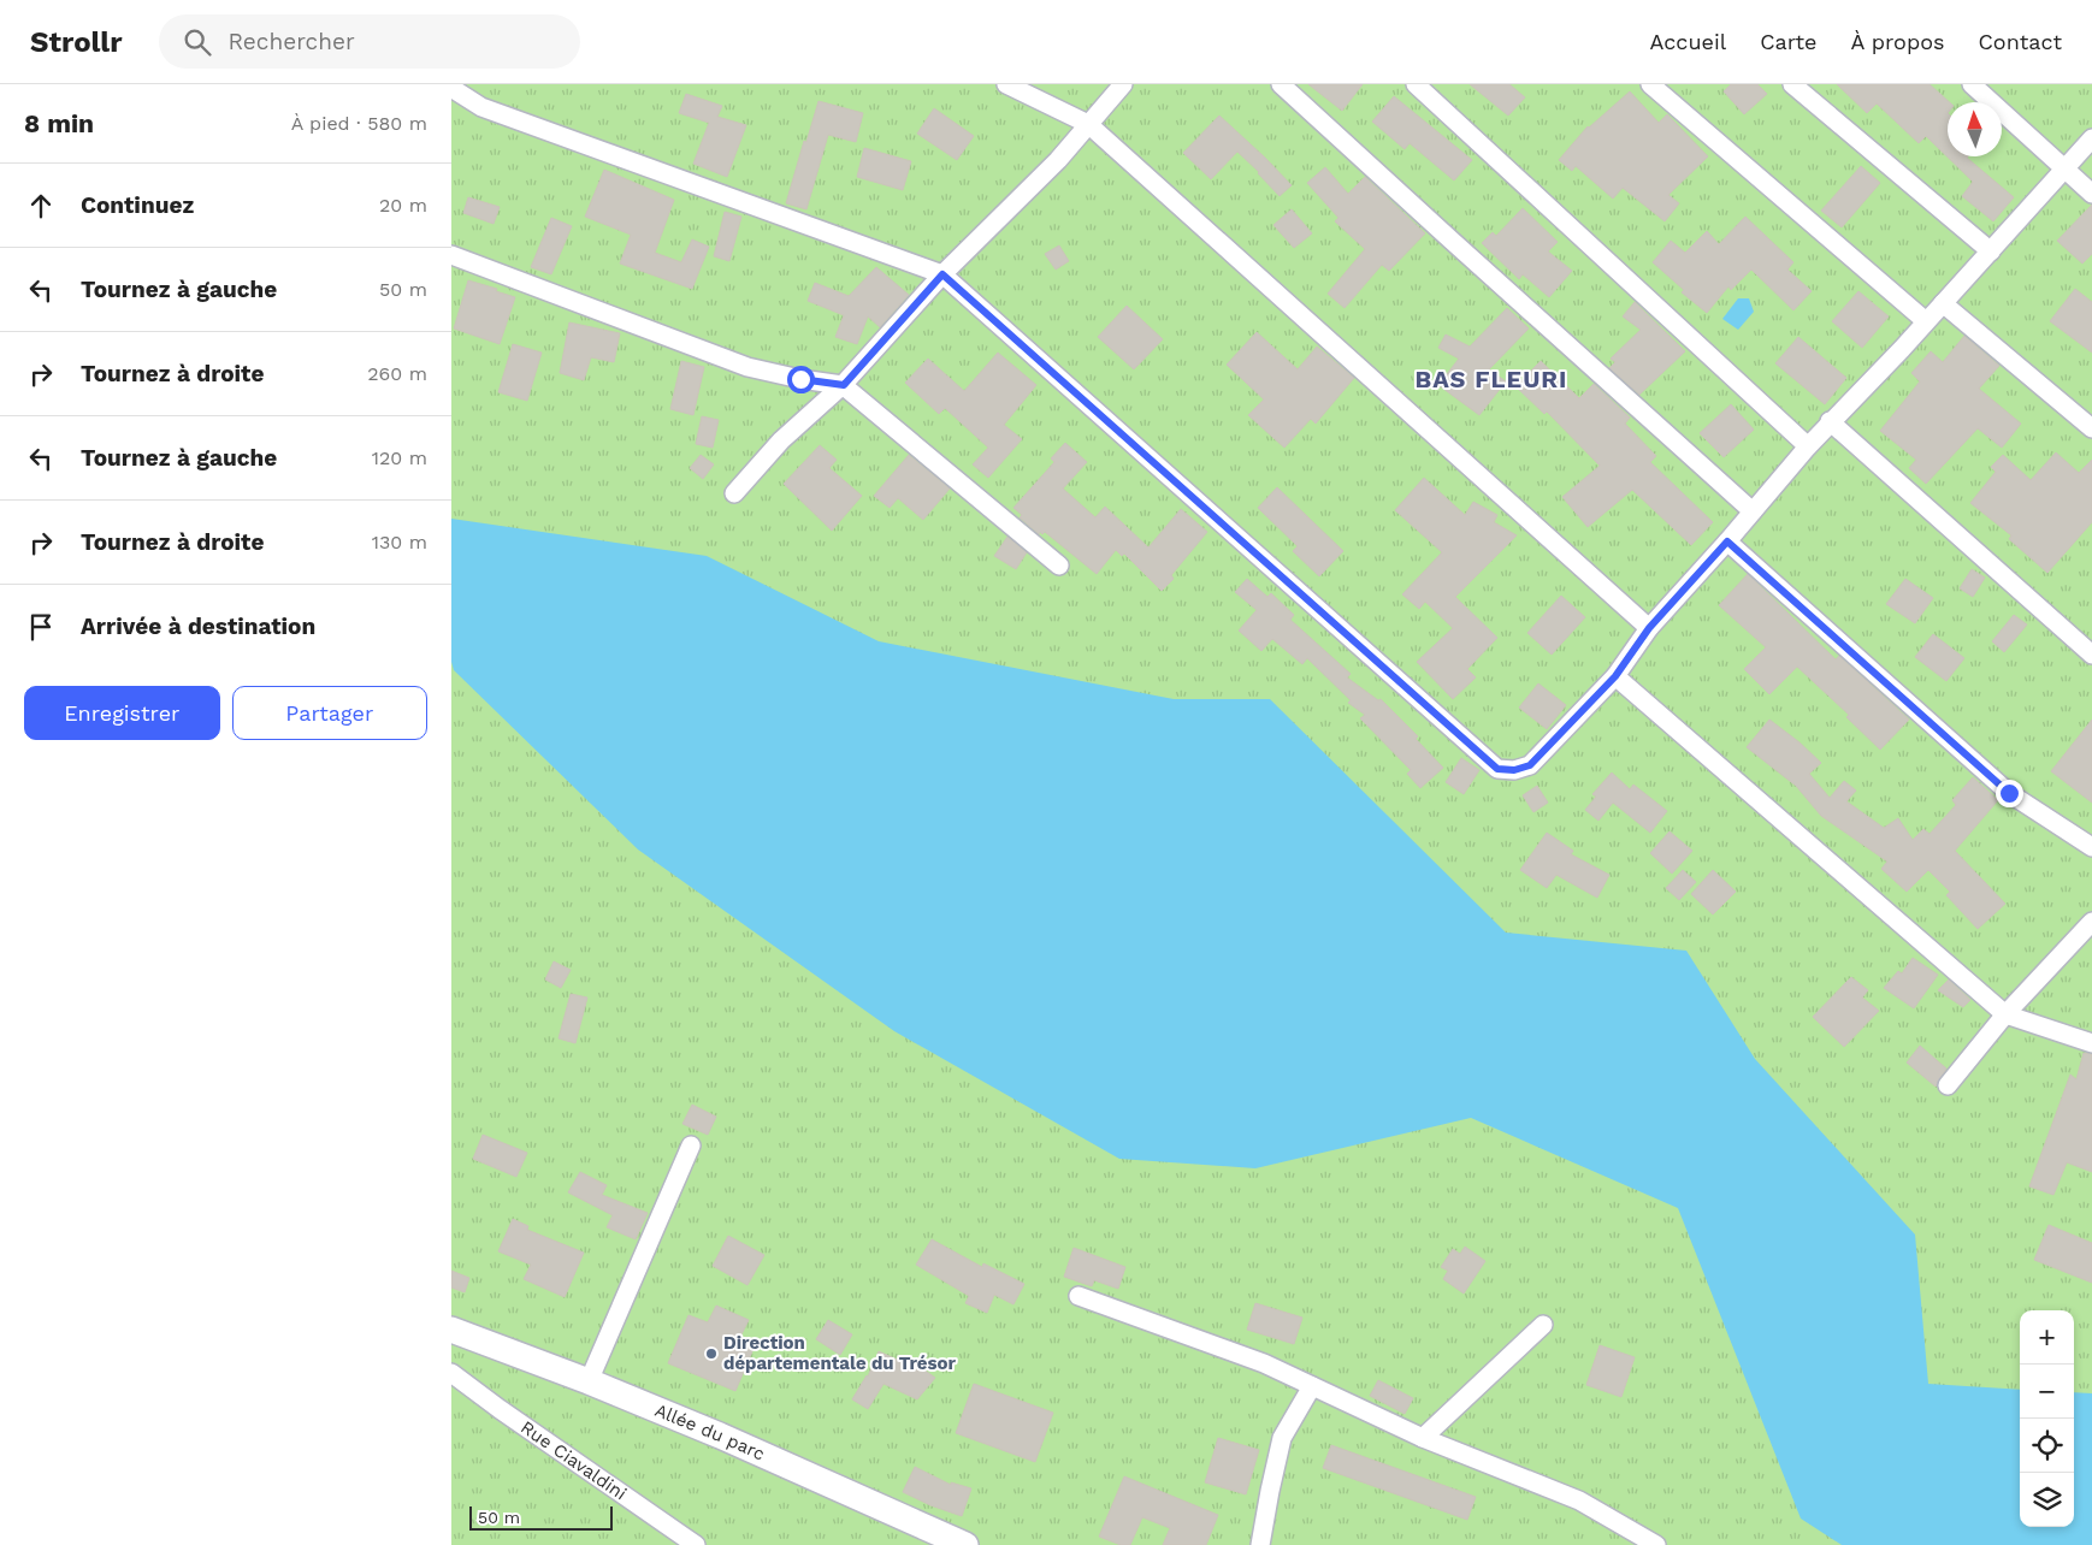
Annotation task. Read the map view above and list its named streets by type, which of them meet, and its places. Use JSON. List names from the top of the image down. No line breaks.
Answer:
{"streets":{"street":["Allée du parc","Rue Ciavaldini"]},"districts":["BAS FLEURI"],"places":["Direction départementale du Trésor"],"scale_bar":"50 m","north":"top","page":{"header":"Strollr","search":"Rechercher","nav":["Accueil","Carte","À propos","Contact"],"heading":["8 min","À pied · 580 m"],"list":[["Continuez","20 m"],["Tournez à gauche","50 m"],["Tournez à droite","260 m"],["Tournez à gauche","120 m"],["Tournez à droite","130 m"],"Arrivée à destination"],"buttons":["Enregistrer","Partager"],"map_buttons":["+","−"],"scale":"50 m"}}
